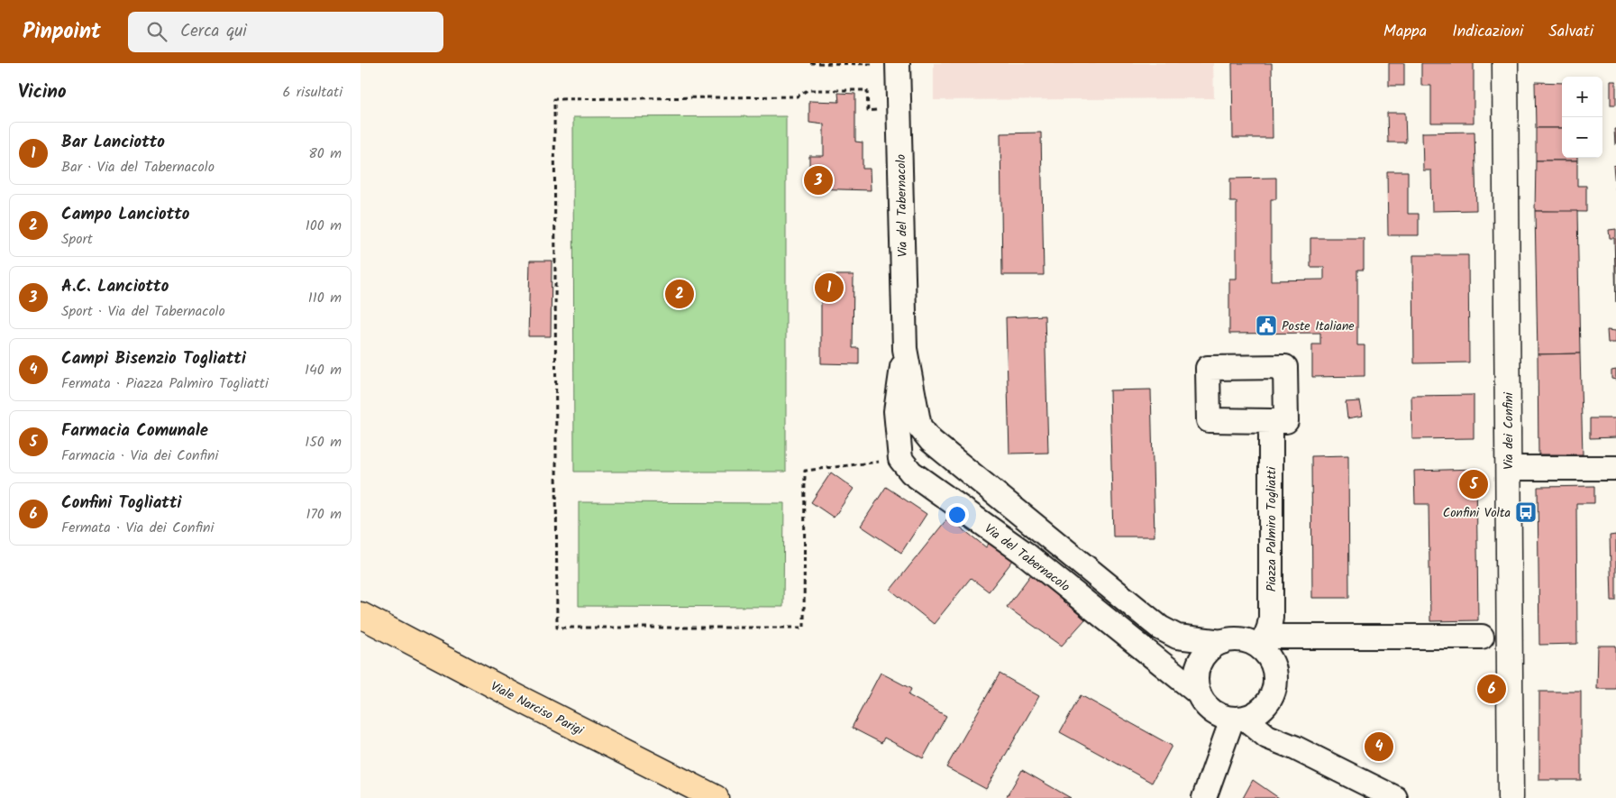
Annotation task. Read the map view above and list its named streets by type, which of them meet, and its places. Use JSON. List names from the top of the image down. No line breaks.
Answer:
{"streets":{"main road":["Viale Narciso Parigi"],"street":["Via del Tabernacolo","Via dei Confini","Piazza Palmiro Togliatti"]},"crossings":[["Via del Tabernacolo","Piazza Palmiro Togliatti"]],"places":{"public building":["Poste Italiane"],"bus stop":["Confini Volta"]},"page":{"header":"Pinpoint","search":"Cerca qui","nav":["Mappa","Indicazioni","Salvati"],"heading":["Vicino","6 risultati"],"map_buttons":["+","−"],"list":[{"mark":"1","name":"Bar Lanciotto","note":"Bar · Via del Tabernacolo","value":"80 m"},{"mark":"2","name":"Campo Lanciotto","note":"Sport","value":"100 m"},{"mark":"3","name":"A.C. Lanciotto","note":"Sport · Via del Tabernacolo","value":"110 m"},{"mark":"4","name":"Campi Bisenzio Togliatti","note":"Fermata · Piazza Palmiro Togliatti","value":"140 m"},{"mark":"5","name":"Farmacia Comunale","note":"Farmacia · Via dei Confini","value":"150 m"},{"mark":"6","name":"Confini Togliatti","note":"Fermata · Via dei Confini","value":"170 m"}],"pins":["3","1","2","5","6","4"]}}
